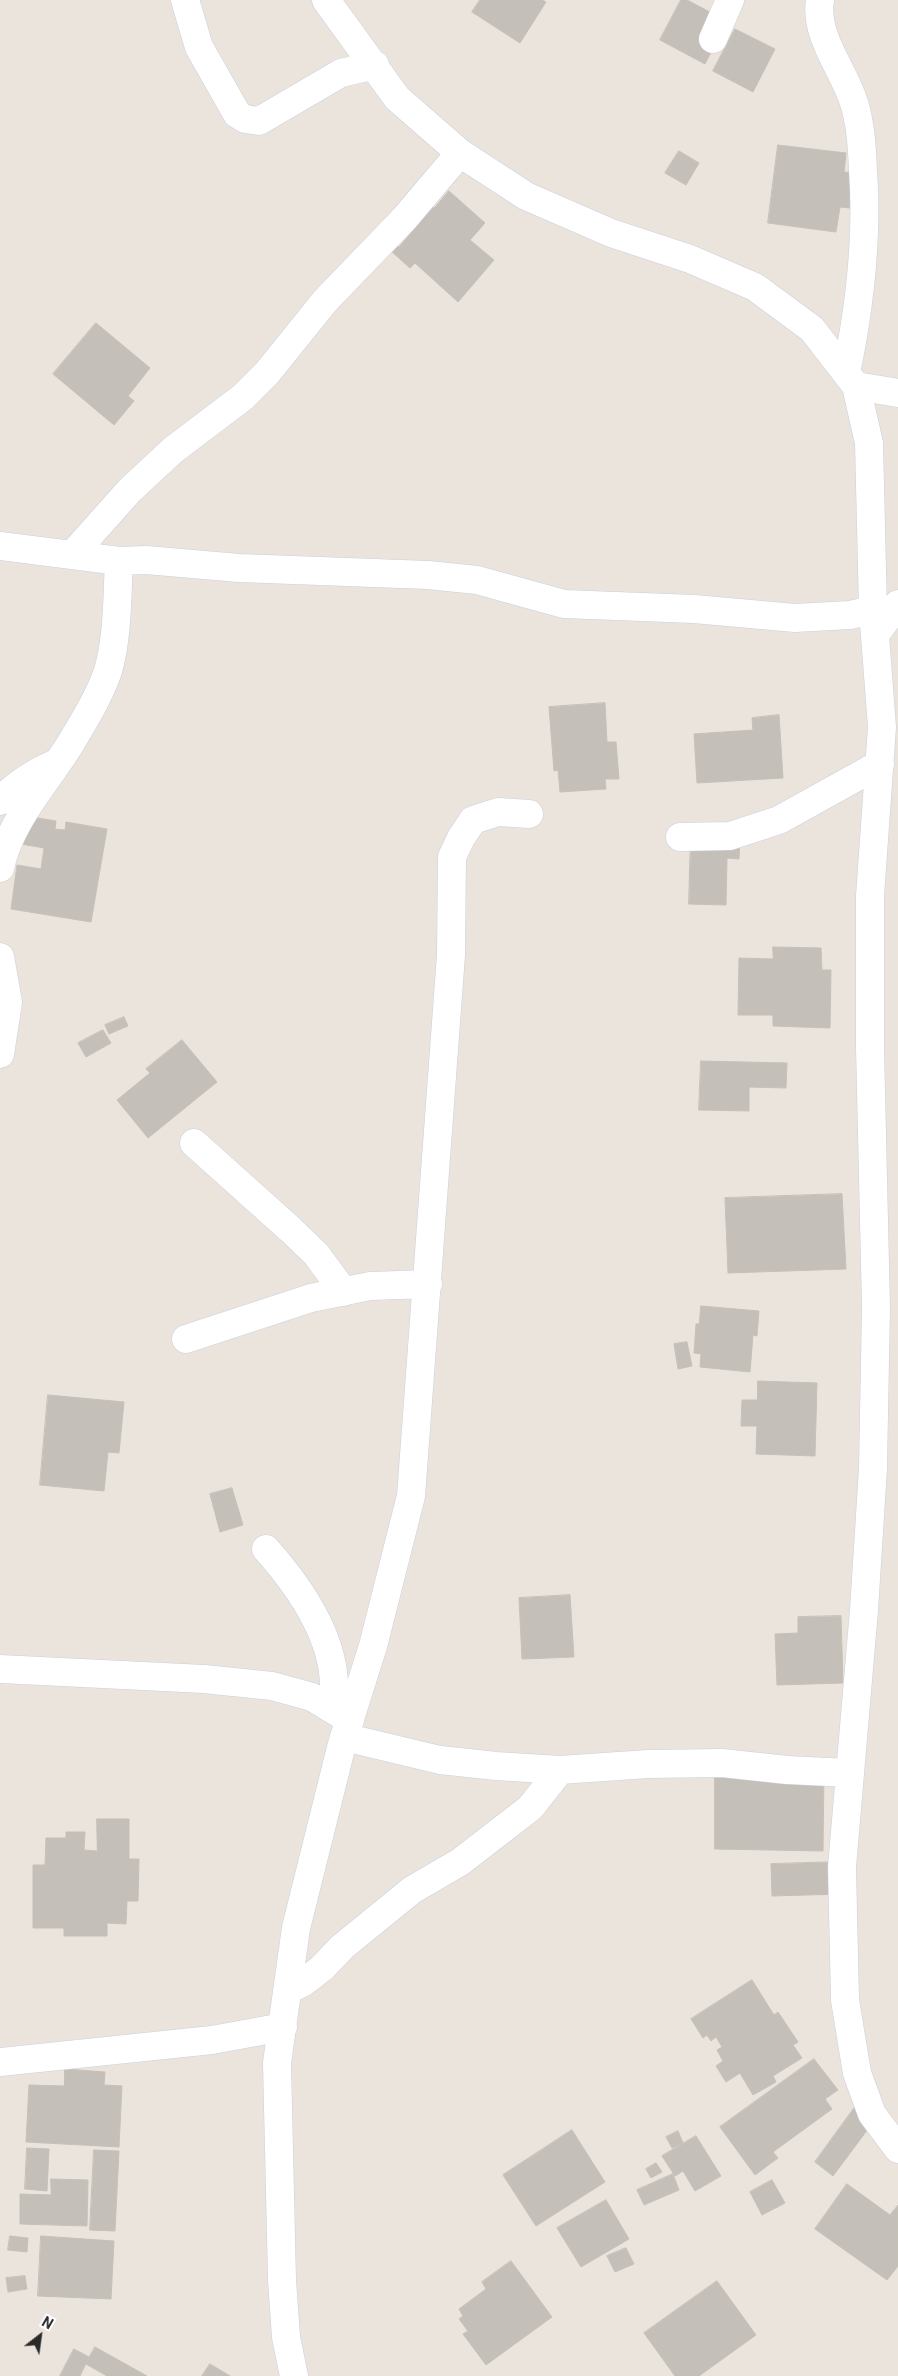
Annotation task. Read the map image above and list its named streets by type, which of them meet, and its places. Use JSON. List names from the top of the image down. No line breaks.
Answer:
{"north":"top right"}
